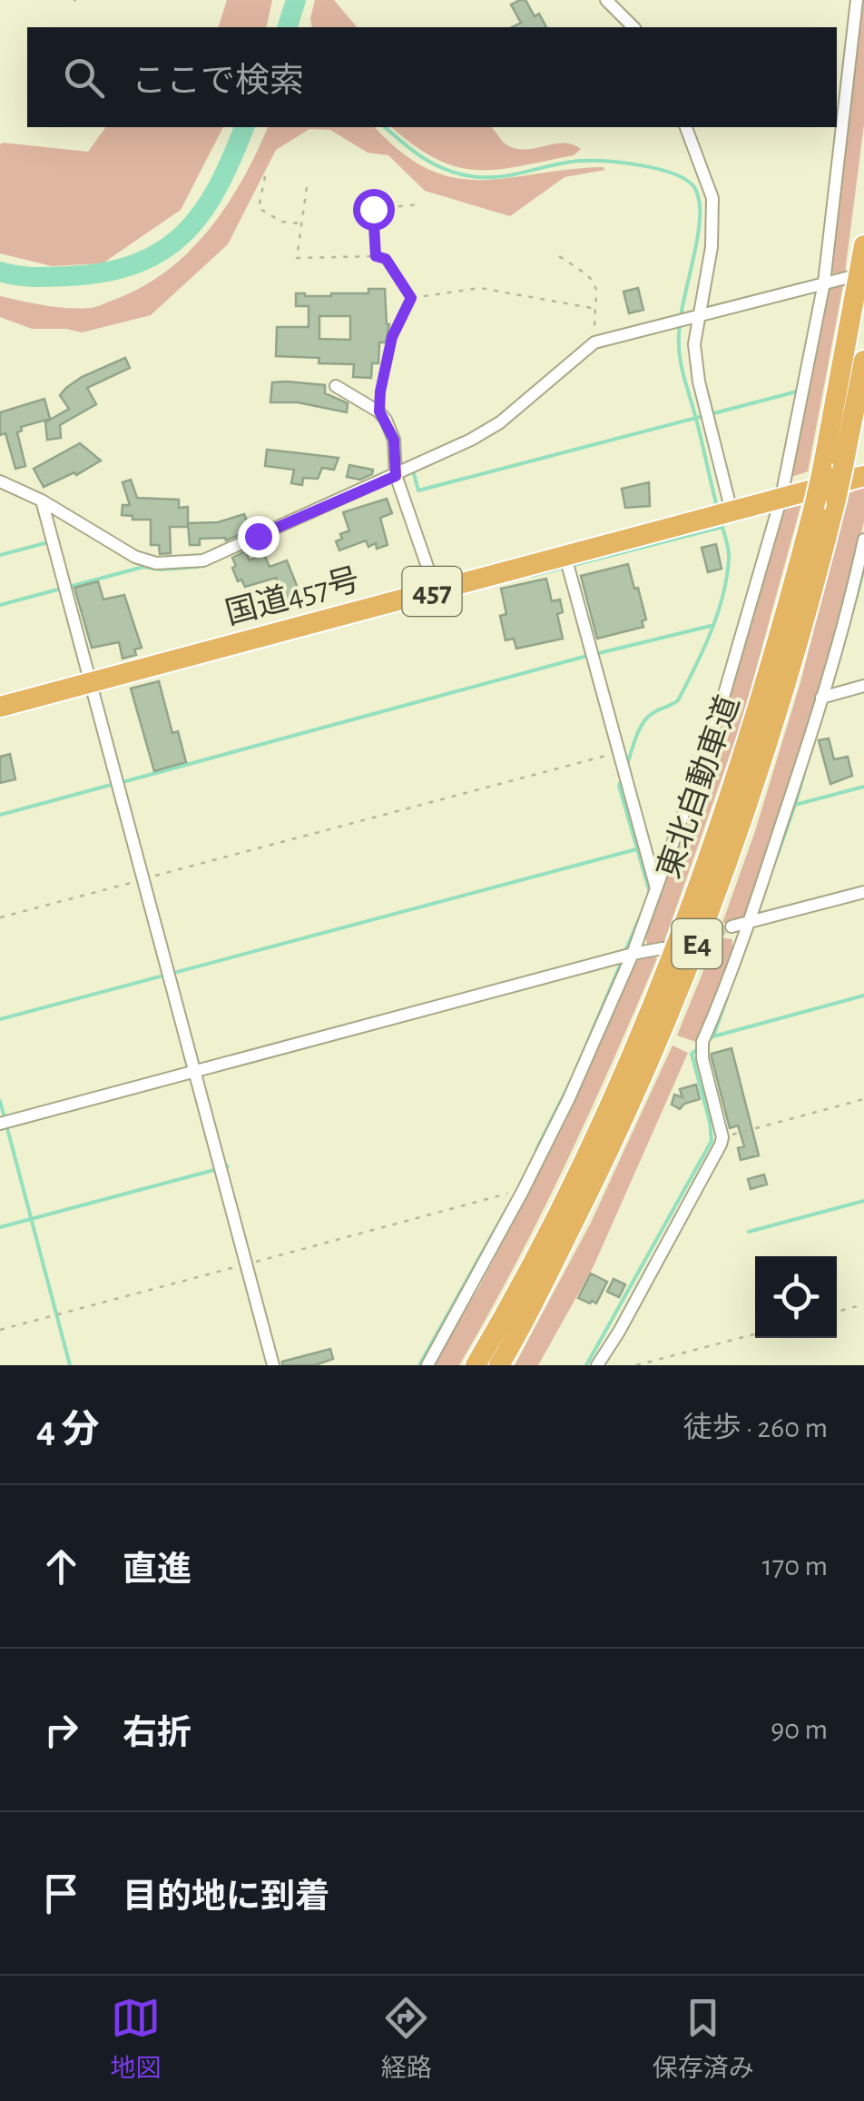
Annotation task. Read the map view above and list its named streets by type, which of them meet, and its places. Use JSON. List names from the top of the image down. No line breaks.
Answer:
{"streets":{"highway":["457","国道457号","東北自動車道","E4"]},"page":{"search":"ここで検索","heading":["4 分","徒歩 · 260 m"],"list":[["直進","170 m"],["右折","90 m"],"目的地に到着"],"nav":["地図","経路","保存済み"]}}
